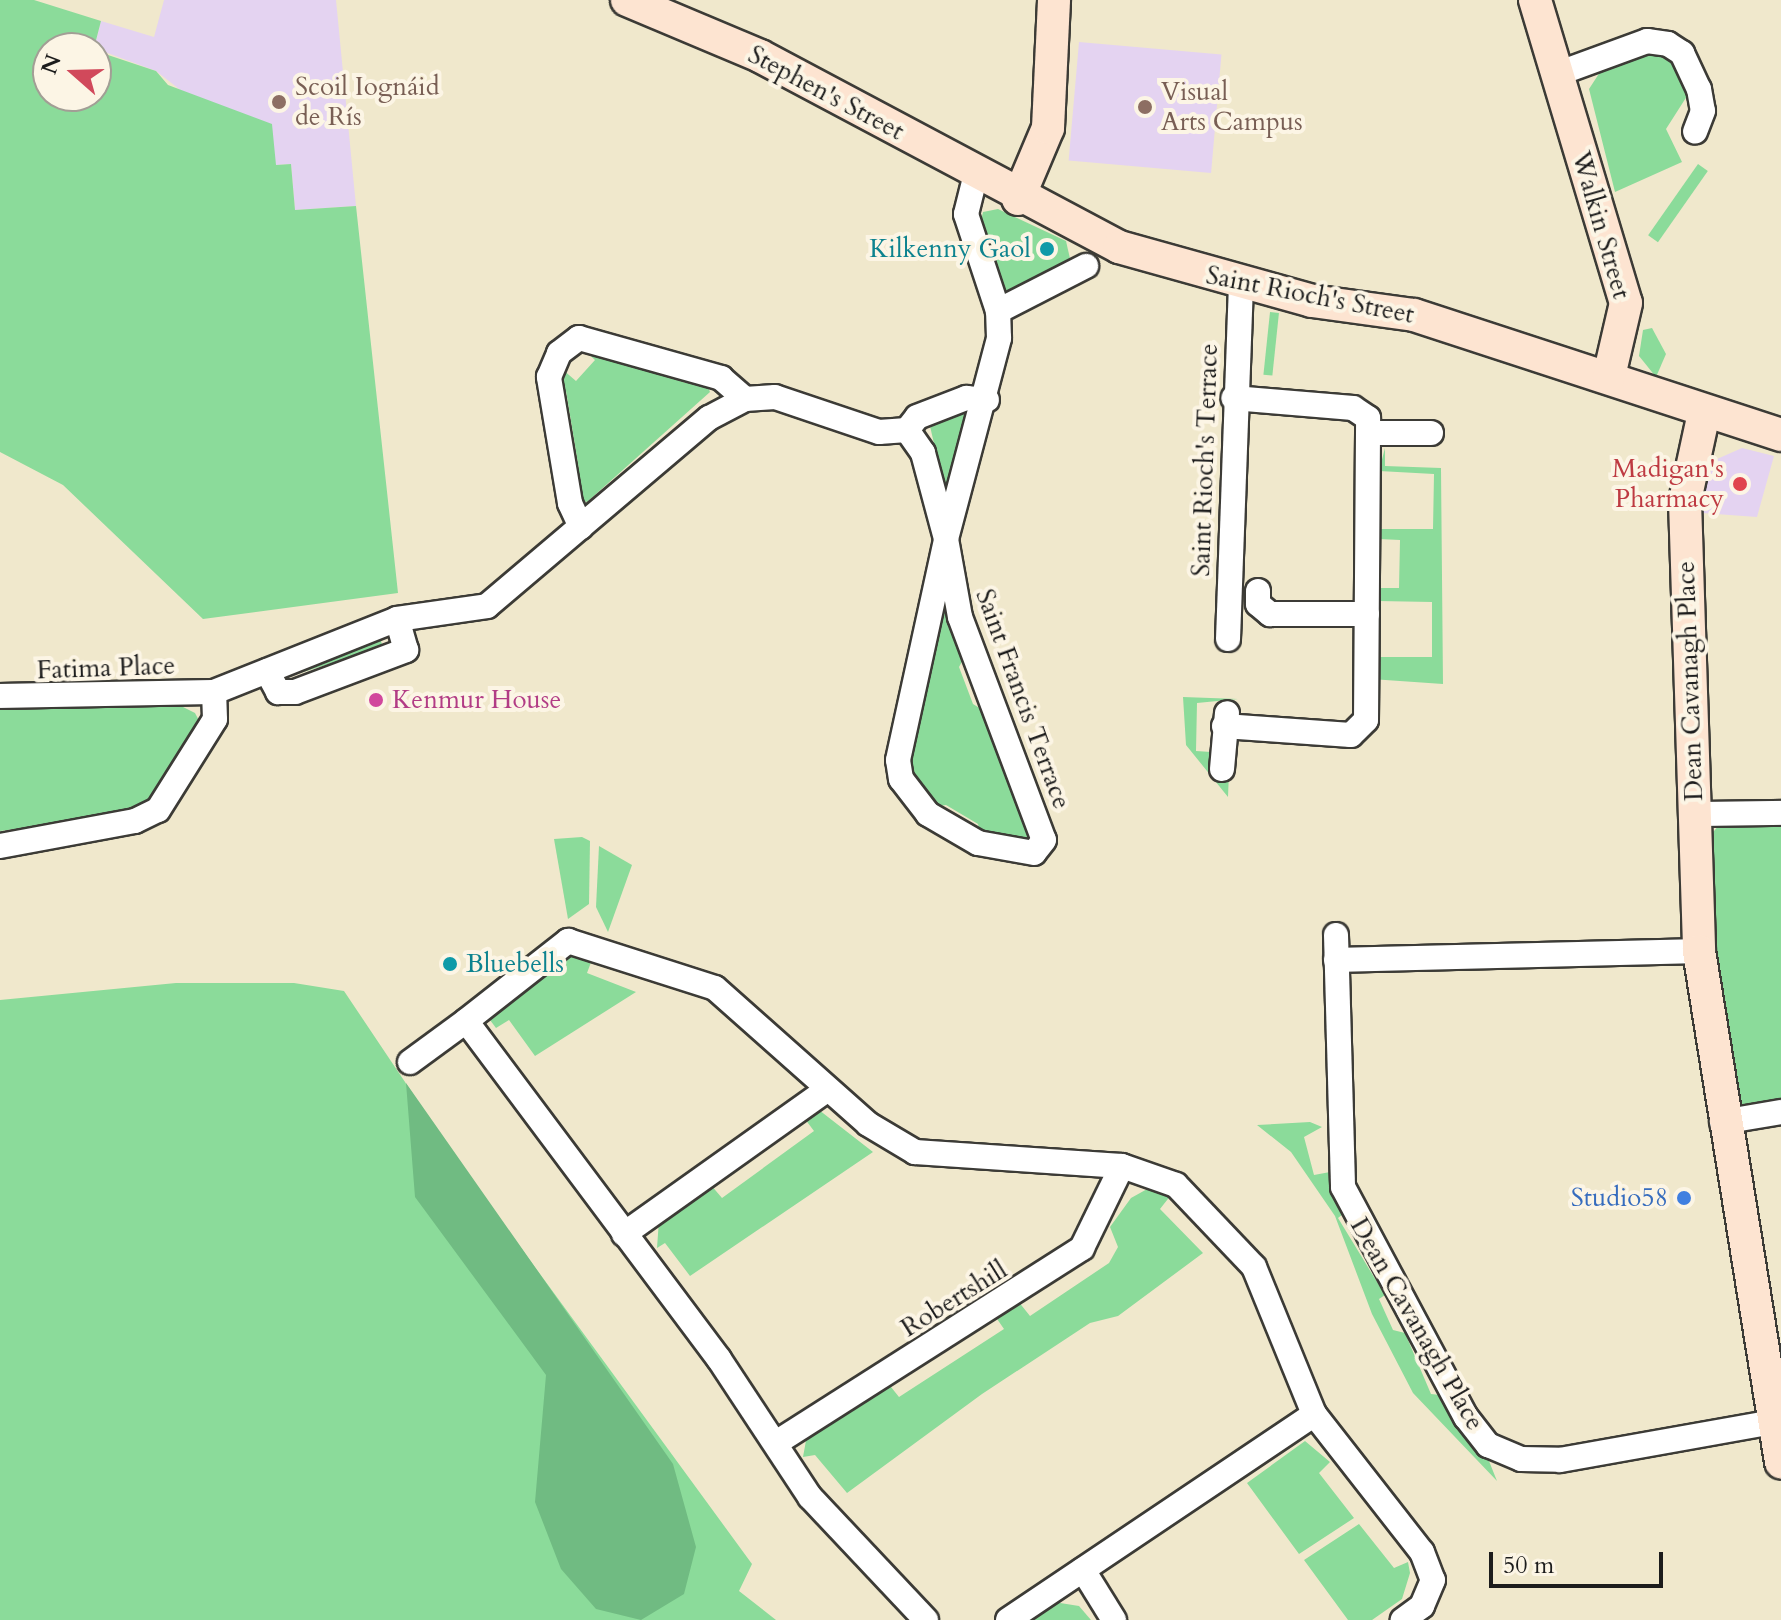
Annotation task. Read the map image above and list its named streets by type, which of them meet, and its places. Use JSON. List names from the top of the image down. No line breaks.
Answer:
{"streets":{"street":["Stephen's Street","Walkin Street","Saint Rioch's Street","Saint Rioch's Terrace","Fatima Place","Dean Cavanagh Place","Saint Francis Terrace","Robertshill"]},"crossings":[["Stephen's Street","Saint Rioch's Street"],["Stephen's Street","Saint Francis Terrace"],["Walkin Street","Saint Rioch's Street"],["Saint Rioch's Street","Saint Rioch's Terrace"],["Saint Rioch's Street","Dean Cavanagh Place"]],"places":["Scoil Iognáid de Rís","Visual Arts Campus","Kilkenny Gaol","Madigan's Pharmacy","Kenmur House","Bluebells","Studio58"],"scale_bar":"50 m","north":"left"}
